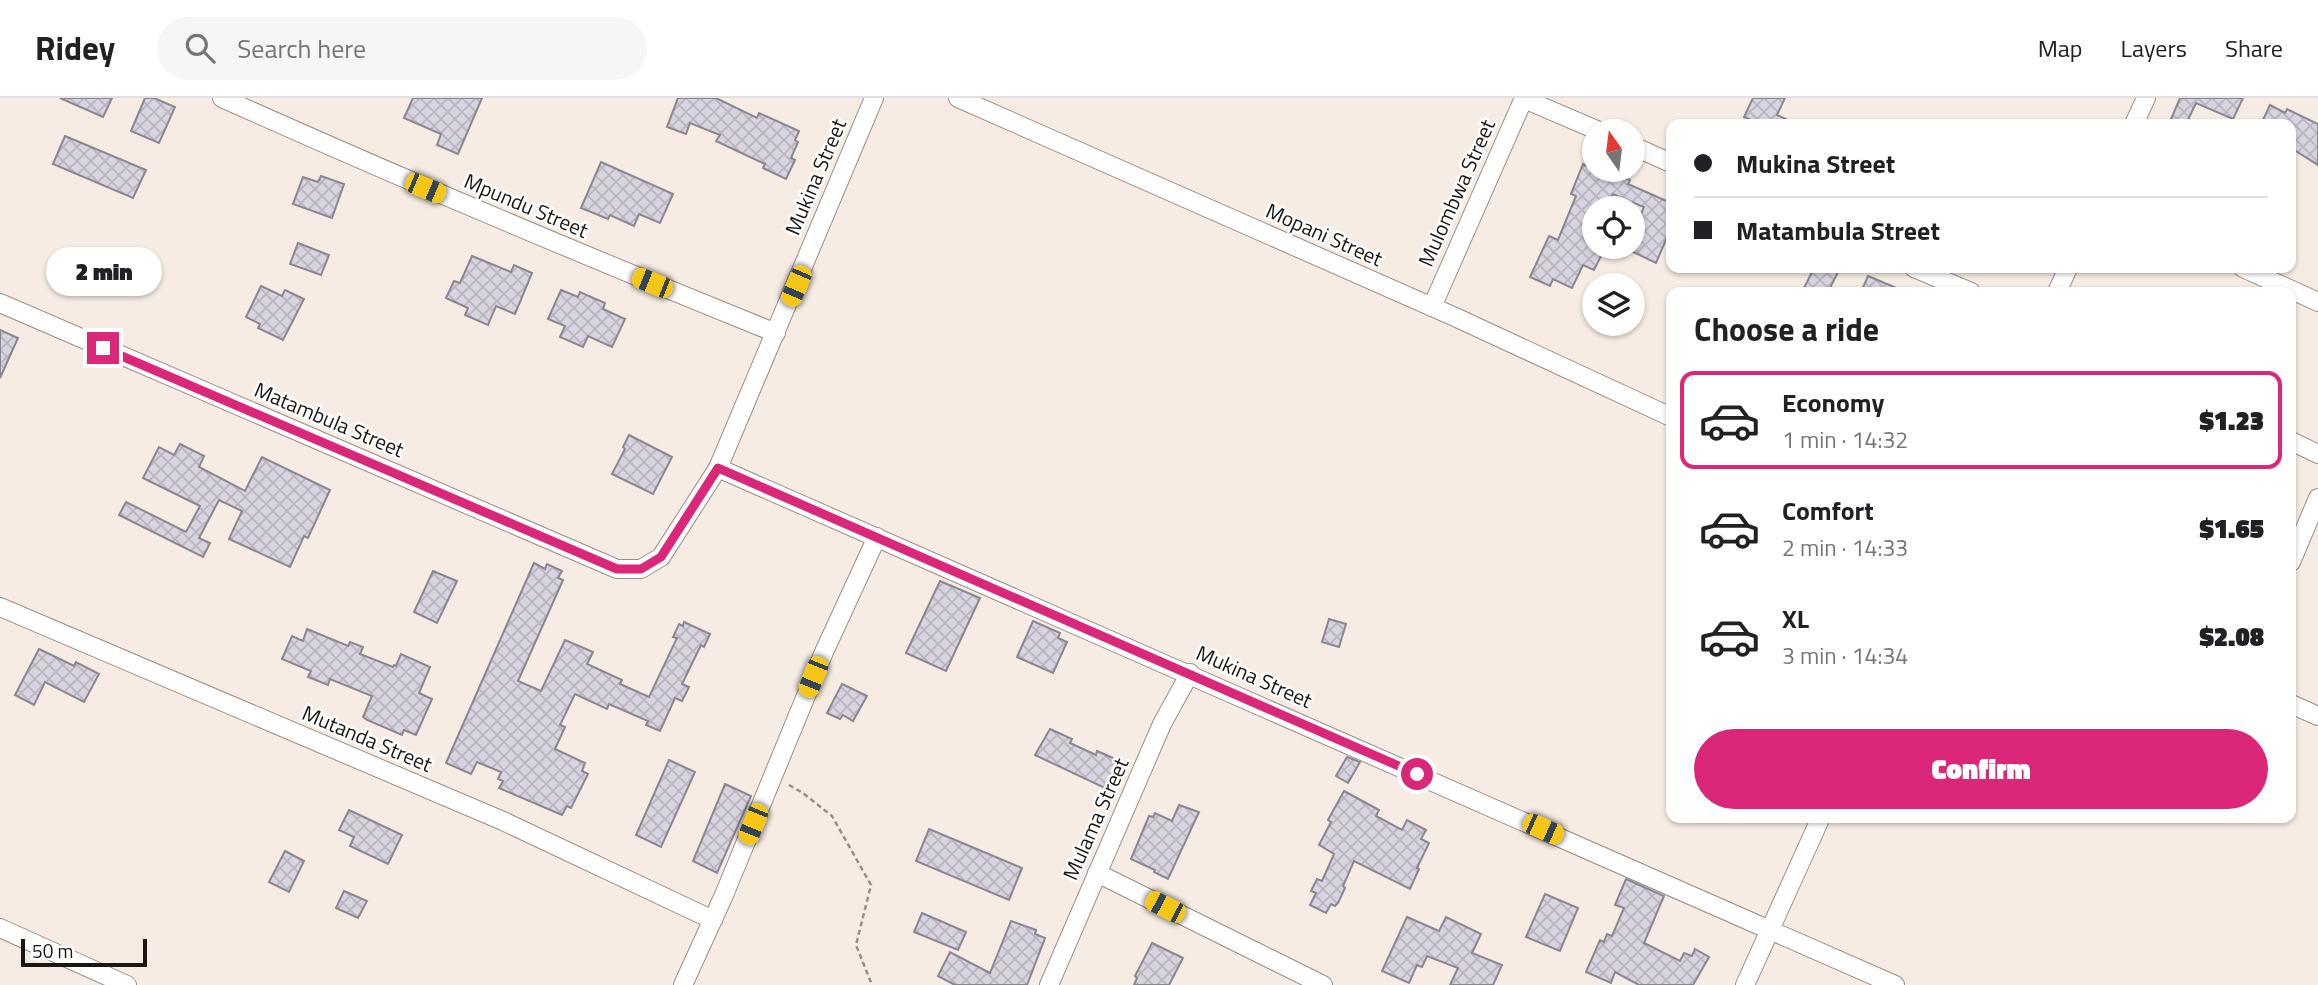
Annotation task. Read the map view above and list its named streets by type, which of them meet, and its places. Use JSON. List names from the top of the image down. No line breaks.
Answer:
{"streets":{"street":["Mukina Street","Mulombwa Street","Mpundu Street","Mopani Street","Matambula Street","Mutanda Street","Mulama Street"]},"crossings":[["Mukina Street","Mpundu Street"],["Mukina Street","Matambula Street"],["Mukina Street","Mulama Street"],["Mulombwa Street","Mopani Street"]],"scale_bar":"50 m","north":"top","page":{"header":"Ridey","search":"Search here","nav":["Map","Layers","Share"],"banner":["Mukina Street","Matambula Street"],"bubble":"2 min","heading":"Choose a ride","list":[{"name":"Economy","note":"1 min · 14:32","value":"$1.23"},{"name":"Comfort","note":"2 min · 14:33","value":"$1.65"},{"name":"XL","note":"3 min · 14:34","value":"$2.08"}],"buttons":"Confirm","scale":"50 m"}}
